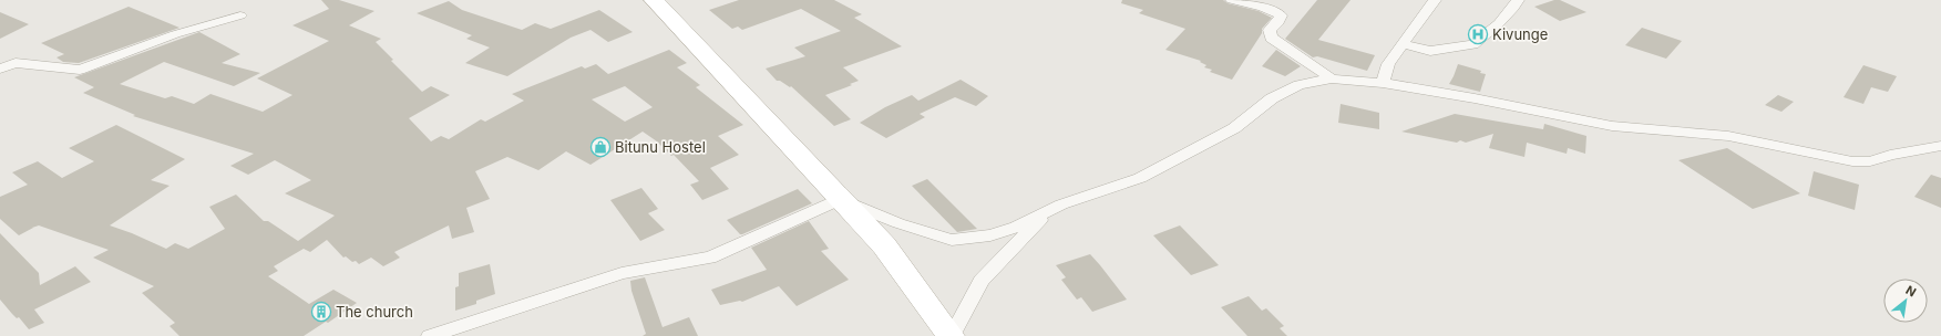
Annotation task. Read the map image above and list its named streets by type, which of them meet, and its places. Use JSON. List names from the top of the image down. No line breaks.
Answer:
{"places":{"hospital":["Kivunge"],"shop":["Bitunu Hostel"],"building":["The church"]},"north":"top right"}
